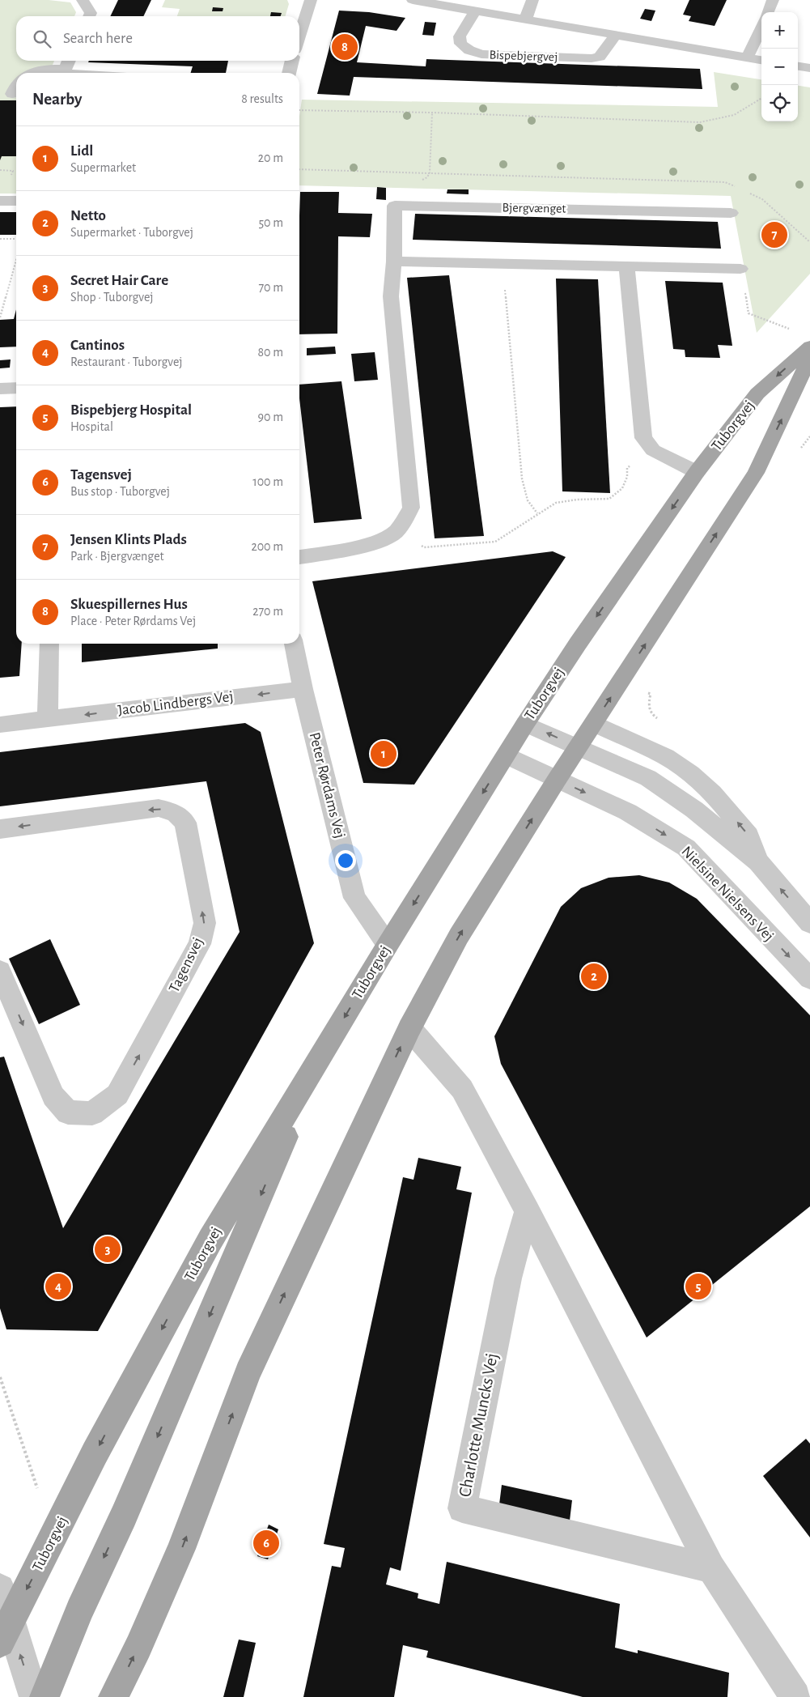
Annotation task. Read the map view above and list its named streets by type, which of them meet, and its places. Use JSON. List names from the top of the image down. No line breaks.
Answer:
{"streets":{"main road":["Tuborgvej"],"street":["Bispebjergvej","Bjergvænget","Jacob Lindbergs Vej","Peter Rørdams Vej","Nielsine Nielsens Vej","Tagensvej","Charlotte Muncks Vej"]},"crossings":[["Tuborgvej","Peter Rørdams Vej"],["Tuborgvej","Nielsine Nielsens Vej"],["Jacob Lindbergs Vej","Peter Rørdams Vej"]],"one_way":["Jacob Lindbergs Vej"],"page":{"map_buttons":["+","−"],"search":"Search here","pins":["8","7","1","2","3","4","5","6"],"heading":["Nearby","8 results"],"list":[{"mark":"1","name":"Lidl","note":"Supermarket","value":"20 m"},{"mark":"2","name":"Netto","note":"Supermarket · Tuborgvej","value":"50 m"},{"mark":"3","name":"Secret Hair Care","note":"Shop · Tuborgvej","value":"70 m"},{"mark":"4","name":"Cantinos","note":"Restaurant · Tuborgvej","value":"80 m"},{"mark":"5","name":"Bispebjerg Hospital","note":"Hospital","value":"90 m"},{"mark":"6","name":"Tagensvej","note":"Bus stop · Tuborgvej","value":"100 m"},{"mark":"7","name":"Jensen Klints Plads","note":"Park · Bjergvænget","value":"200 m"},{"mark":"8","name":"Skuespillernes Hus","note":"Place · Peter Rørdams Vej","value":"270 m"}]}}
